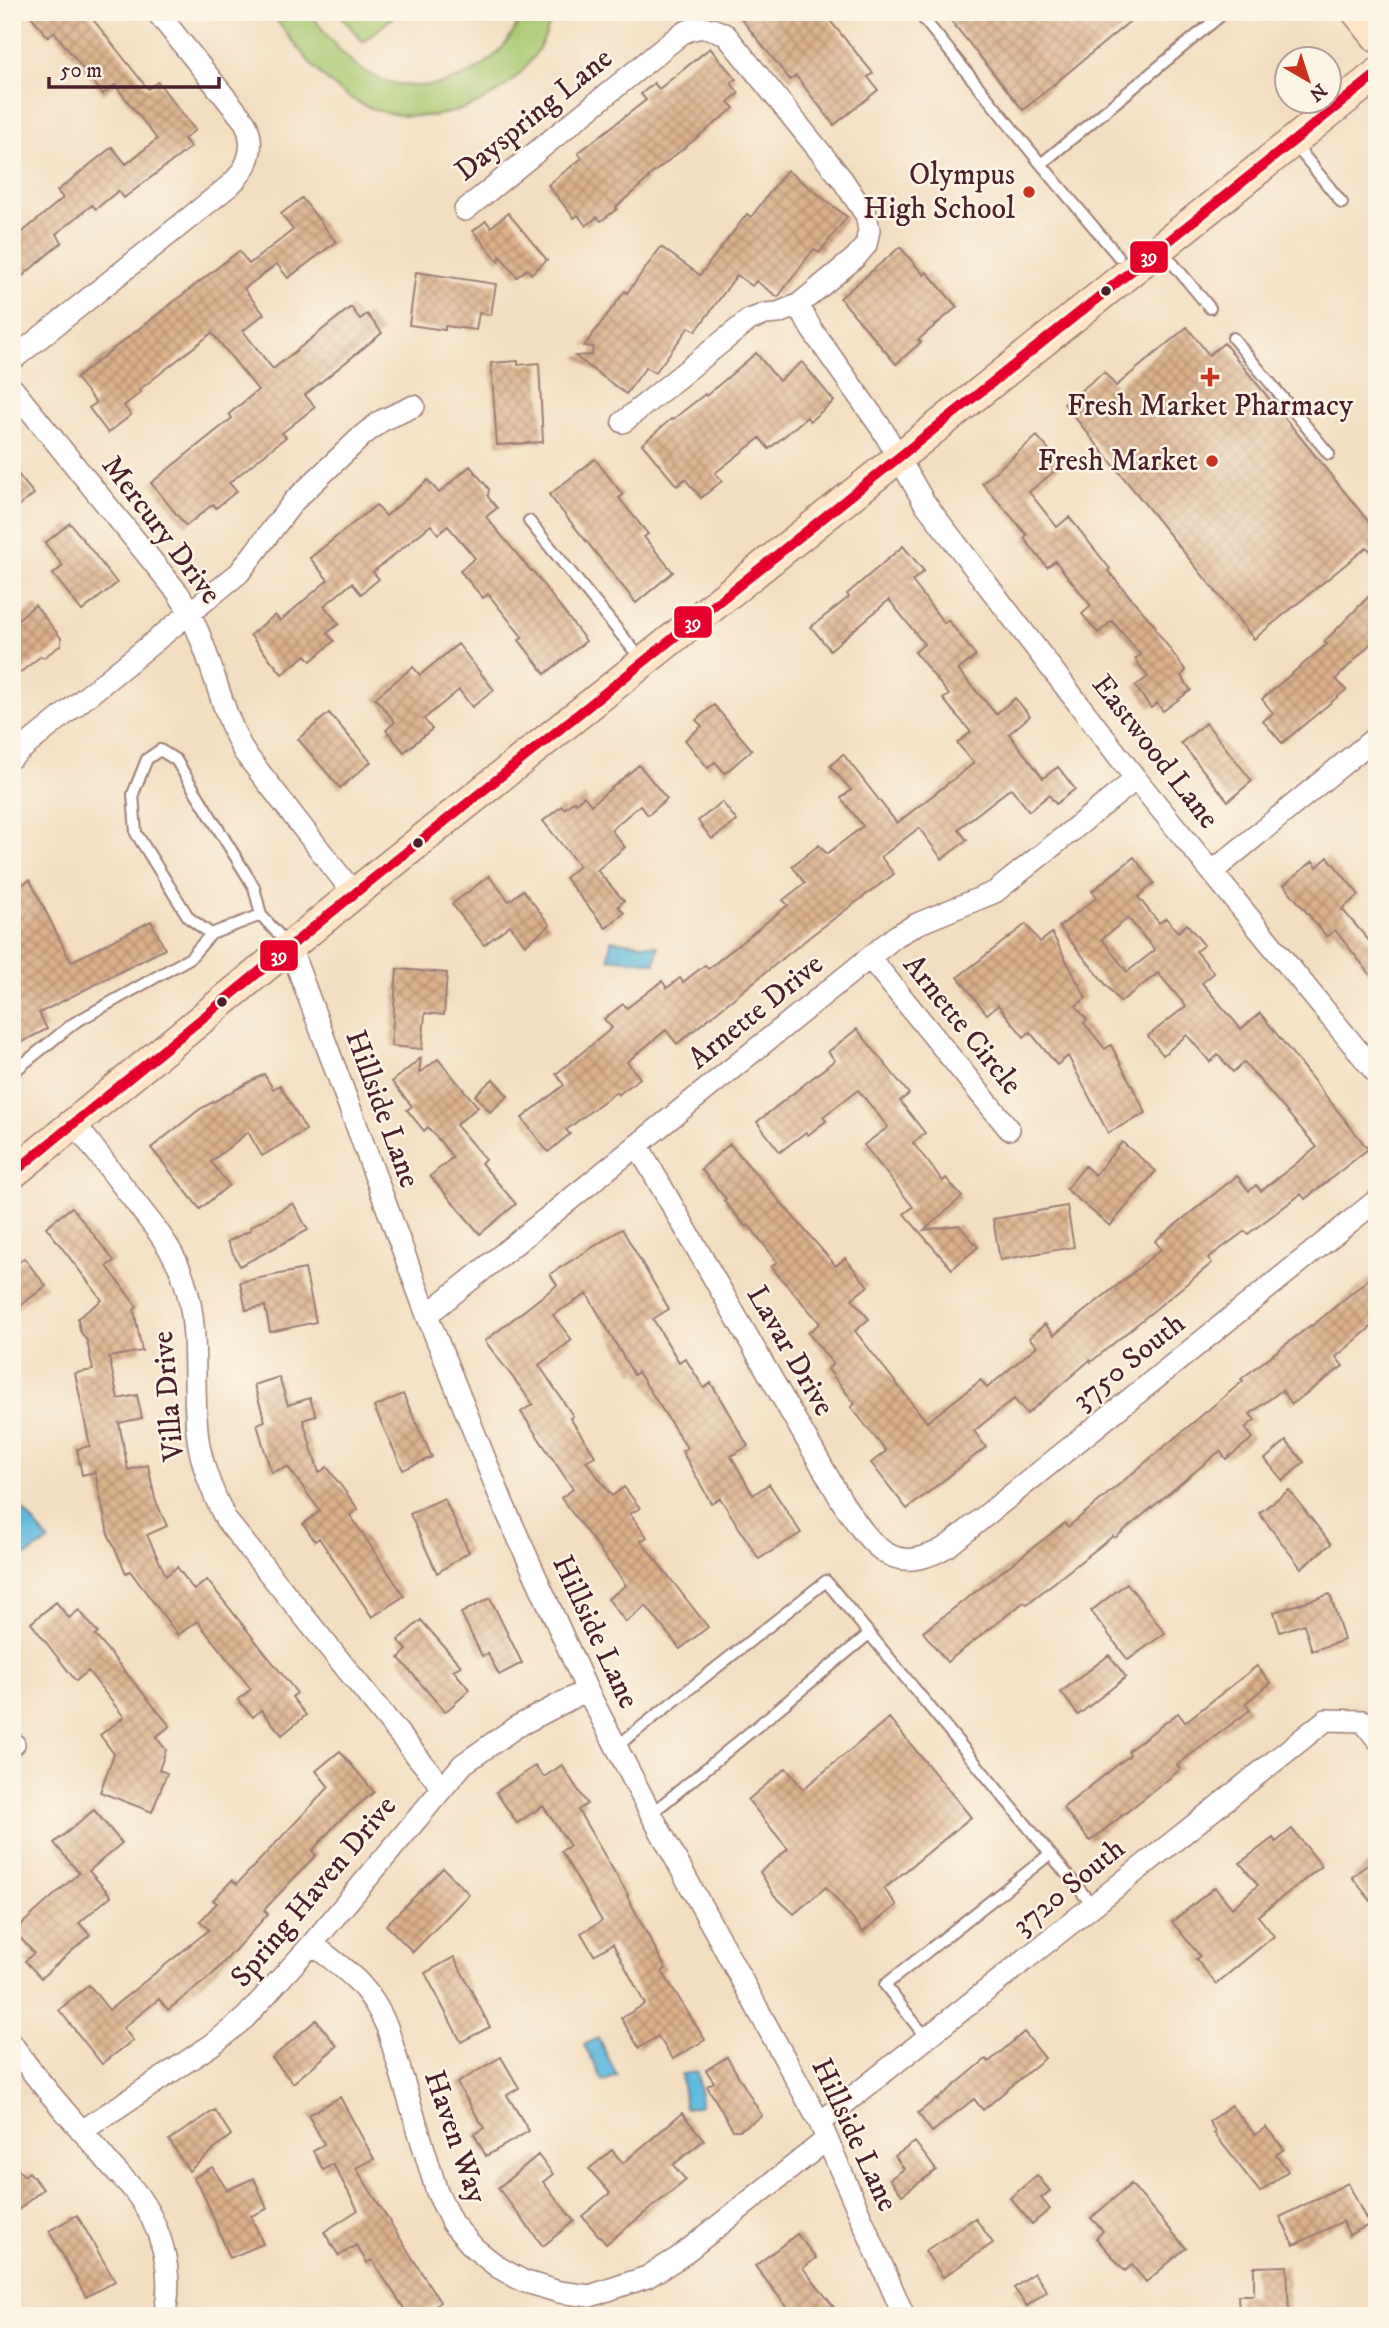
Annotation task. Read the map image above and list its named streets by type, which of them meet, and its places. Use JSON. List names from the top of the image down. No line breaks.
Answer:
{"streets":{"street":["Dayspring Lane","Mercury Drive","Eastwood Lane","Arnette Drive","Arnette Circle","Hillside Lane","Lavar Drive","3750 South","Villa Drive","3720 South","Spring Haven Drive","Haven Way"]},"crossings":[["Dayspring Lane","Eastwood Lane"],["Eastwood Lane","Arnette Drive"],["Arnette Drive","Arnette Circle"],["Arnette Drive","Hillside Lane"],["Arnette Drive","Lavar Drive"],["Hillside Lane","3720 South"],["Hillside Lane","Spring Haven Drive"],["Lavar Drive","3750 South"],["Villa Drive","Spring Haven Drive"],["3720 South","Haven Way"],["Spring Haven Drive","Haven Way"]],"places":{"other":["Olympus High School","Fresh Market"],"health":["Fresh Market Pharmacy"]},"lines":["transit line 39"],"scale_bar":"50 m","north":"bottom right"}
